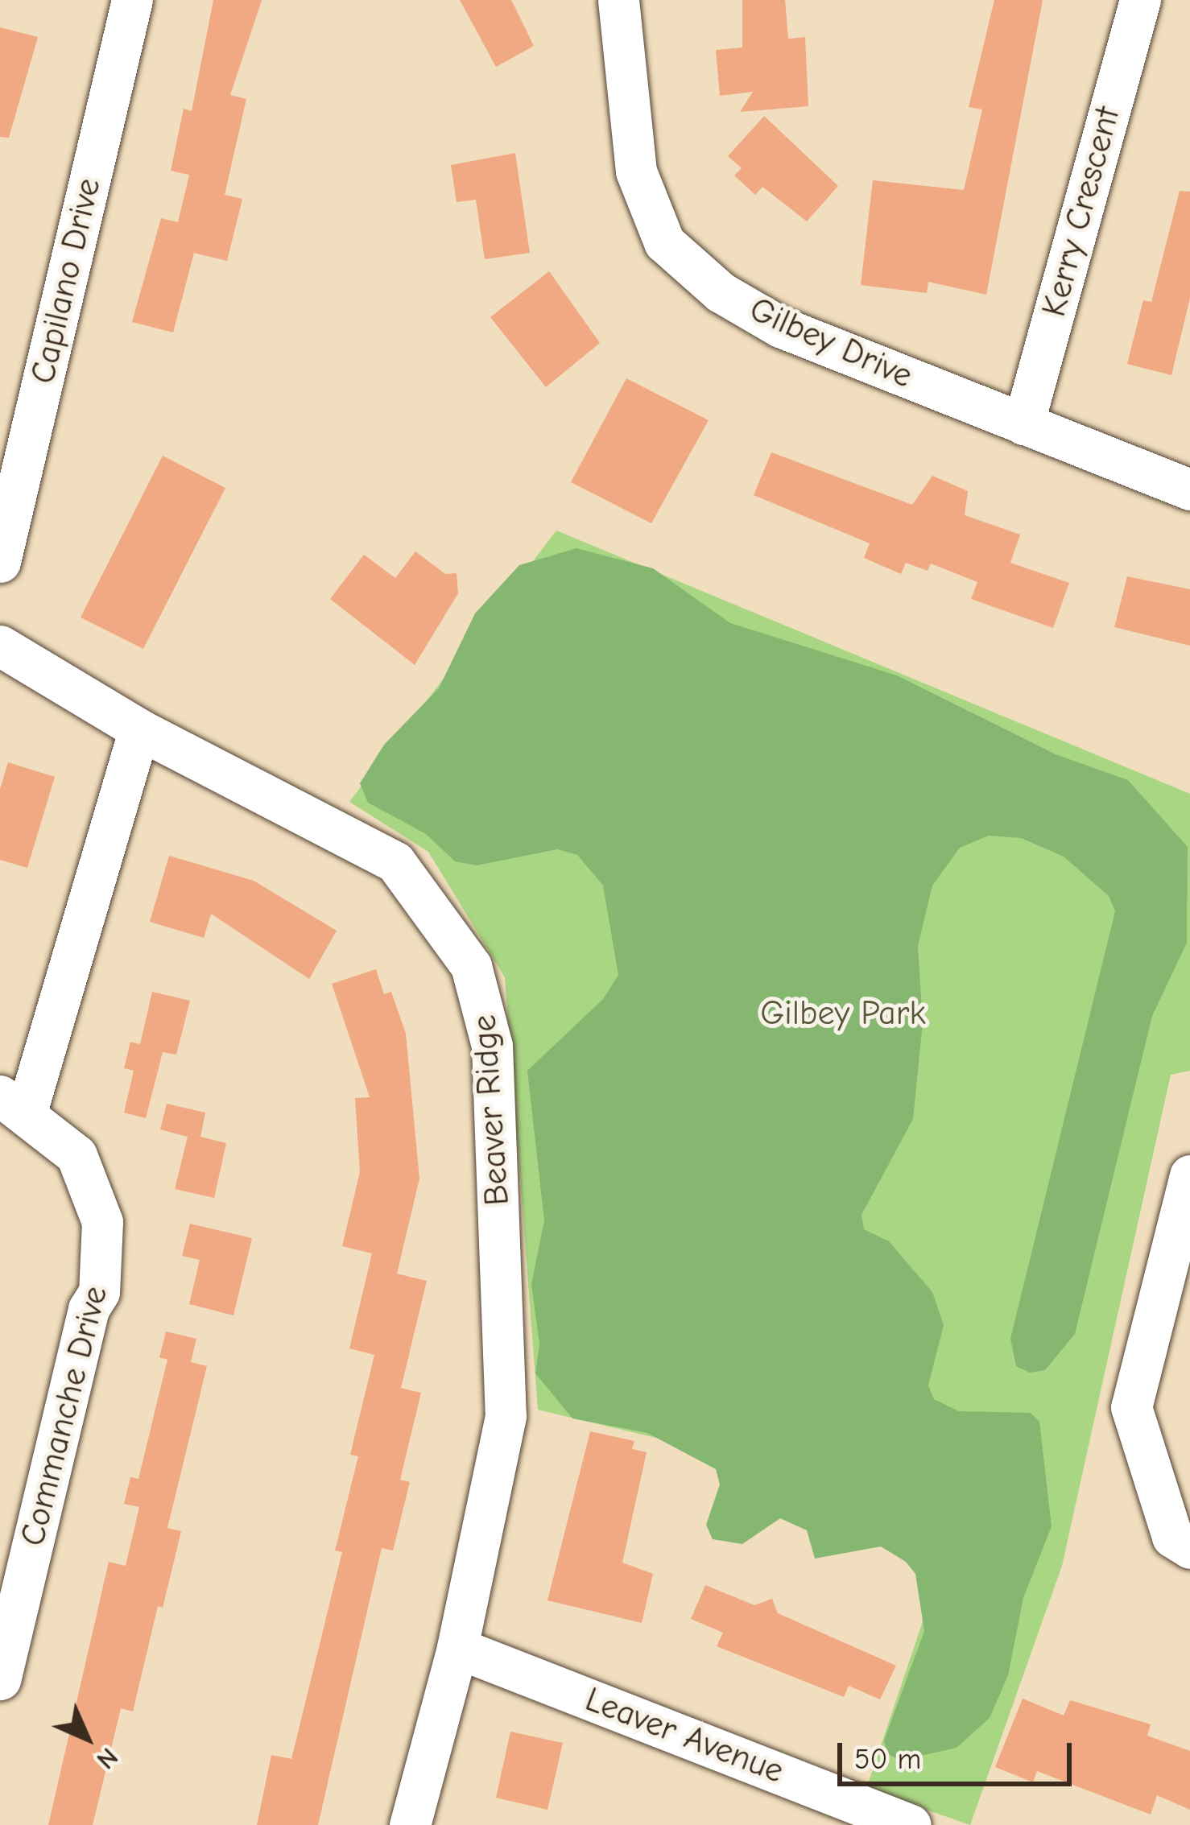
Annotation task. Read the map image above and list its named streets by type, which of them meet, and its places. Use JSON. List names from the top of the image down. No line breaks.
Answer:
{"streets":{"street":["Kerry Crescent","Capilano Drive","Gilbey Drive","Beaver Ridge","Commanche Drive","Leaver Avenue"]},"crossings":[["Kerry Crescent","Gilbey Drive"],["Beaver Ridge","Commanche Drive"],["Beaver Ridge","Leaver Avenue"]],"parks":["Gilbey Park"],"scale_bar":"50 m","north":"bottom right"}
